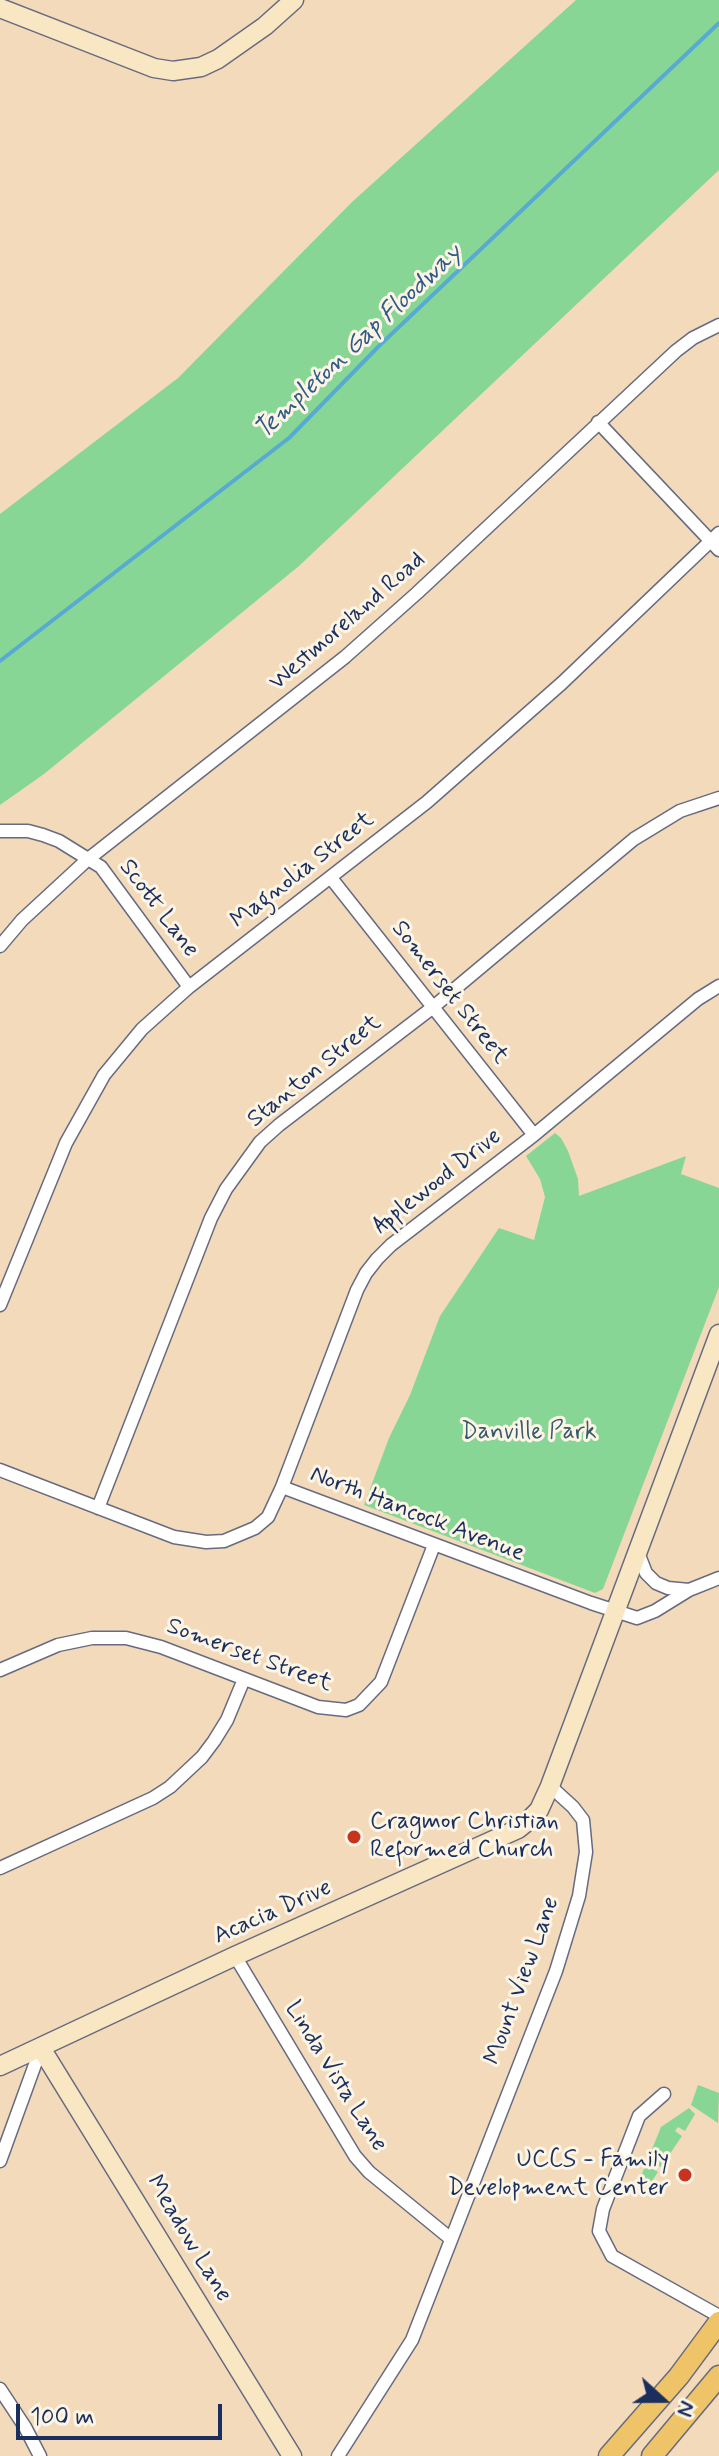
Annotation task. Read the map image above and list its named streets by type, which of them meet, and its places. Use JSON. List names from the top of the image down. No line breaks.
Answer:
{"streets":{"street":["Westmoreland Road","Magnolia Street","Scott Lane","Somerset Street","Stanton Street","Applewood Drive","North Hancock Avenue","Acacia Drive","Mount View Lane","Linda Vista Lane","Meadow Lane"]},"crossings":[["Westmoreland Road","Scott Lane"],["Magnolia Street","Scott Lane"],["Magnolia Street","Somerset Street"],["Somerset Street","Stanton Street"],["Somerset Street","Applewood Drive"],["Somerset Street","North Hancock Avenue"],["Stanton Street","North Hancock Avenue"],["Applewood Drive","North Hancock Avenue"],["Acacia Drive","Mount View Lane"],["Acacia Drive","Linda Vista Lane"],["Acacia Drive","Meadow Lane"],["Mount View Lane","Linda Vista Lane"]],"water":["Templeton Gap Floodway"],"parks":["Danville Park"],"places":["Cragmor Christian Reformed Church","UCCS - Family Development Center"],"scale_bar":"100 m","north":"right"}
